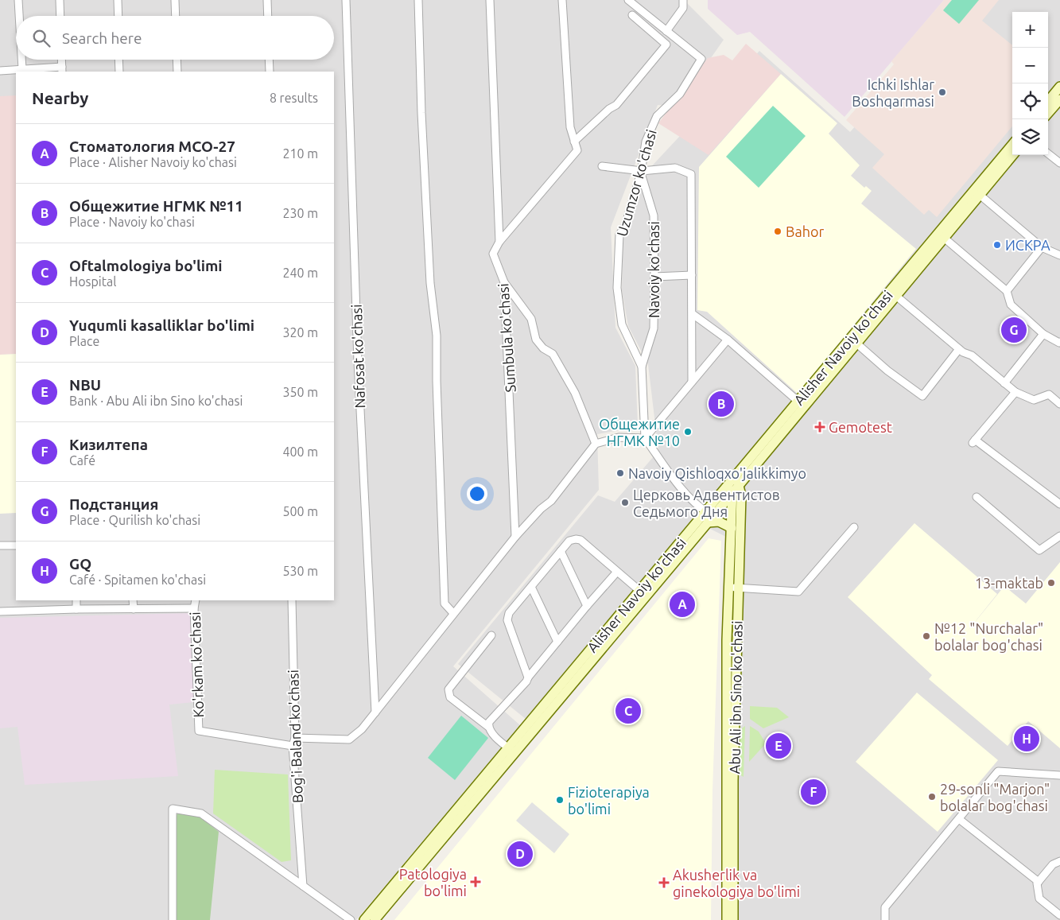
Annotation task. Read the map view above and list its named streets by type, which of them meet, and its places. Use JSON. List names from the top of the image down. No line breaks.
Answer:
{"streets":{"main road":["Alisher Navoiy ko'chasi","Abu Ali ibn Sino ko'chasi"],"street":["Uzumzor ko'chasi","Navoiy ko'chasi","Sumbula ko'chasi","Nafosat ko'chasi","Ko'rkam ko'chasi","Bog'i Baland ko'chasi"]},"crossings":[["Uzumzor ko'chasi","Navoiy ko'chasi"],["Alisher Navoiy ko'chasi","Abu Ali ibn Sino ko'chasi"],["Ko'rkam ko'chasi","Bog'i Baland ko'chasi"]],"places":{"other":["Ichki Ishlar Boshqarmasi","Bahor","ИСКРА","Общежитие НГМК №10","Navoiy Qishloqxo'jalikkimyo","Церковь Адвентистов Седьмого Дня","13-maktab","№12 \"Nurchalar\" bolalar bog'chasi","29-sonli \"Marjon\" bolalar bog'chasi","Fizioterapiya bo'limi"],"health":["Gemotest","Patologiya bo'limi","Akusherlik va ginekologiya bo'limi"]},"page":{"map_buttons":["+","−"],"search":"Search here","heading":["Nearby","8 results"],"list":[{"mark":"A","name":"Стоматология МСО-27","note":"Place · Alisher Navoiy ko'chasi","value":"210 m"},{"mark":"B","name":"Общежитие НГМК №11","note":"Place · Navoiy ko'chasi","value":"230 m"},{"mark":"C","name":"Oftalmologiya bo'limi","note":"Hospital","value":"240 m"},{"mark":"D","name":"Yuqumli kasalliklar bo'limi","note":"Place","value":"320 m"},{"mark":"E","name":"NBU","note":"Bank · Abu Ali ibn Sino ko'chasi","value":"350 m"},{"mark":"F","name":"Кизилтепа","note":"Café","value":"400 m"},{"mark":"G","name":"Подстанция","note":"Place · Qurilish ko'chasi","value":"500 m"},{"mark":"H","name":"GQ","note":"Café · Spitamen ko'chasi","value":"530 m"}],"pins":["G","B","A","C","H","E","F","D"]}}
